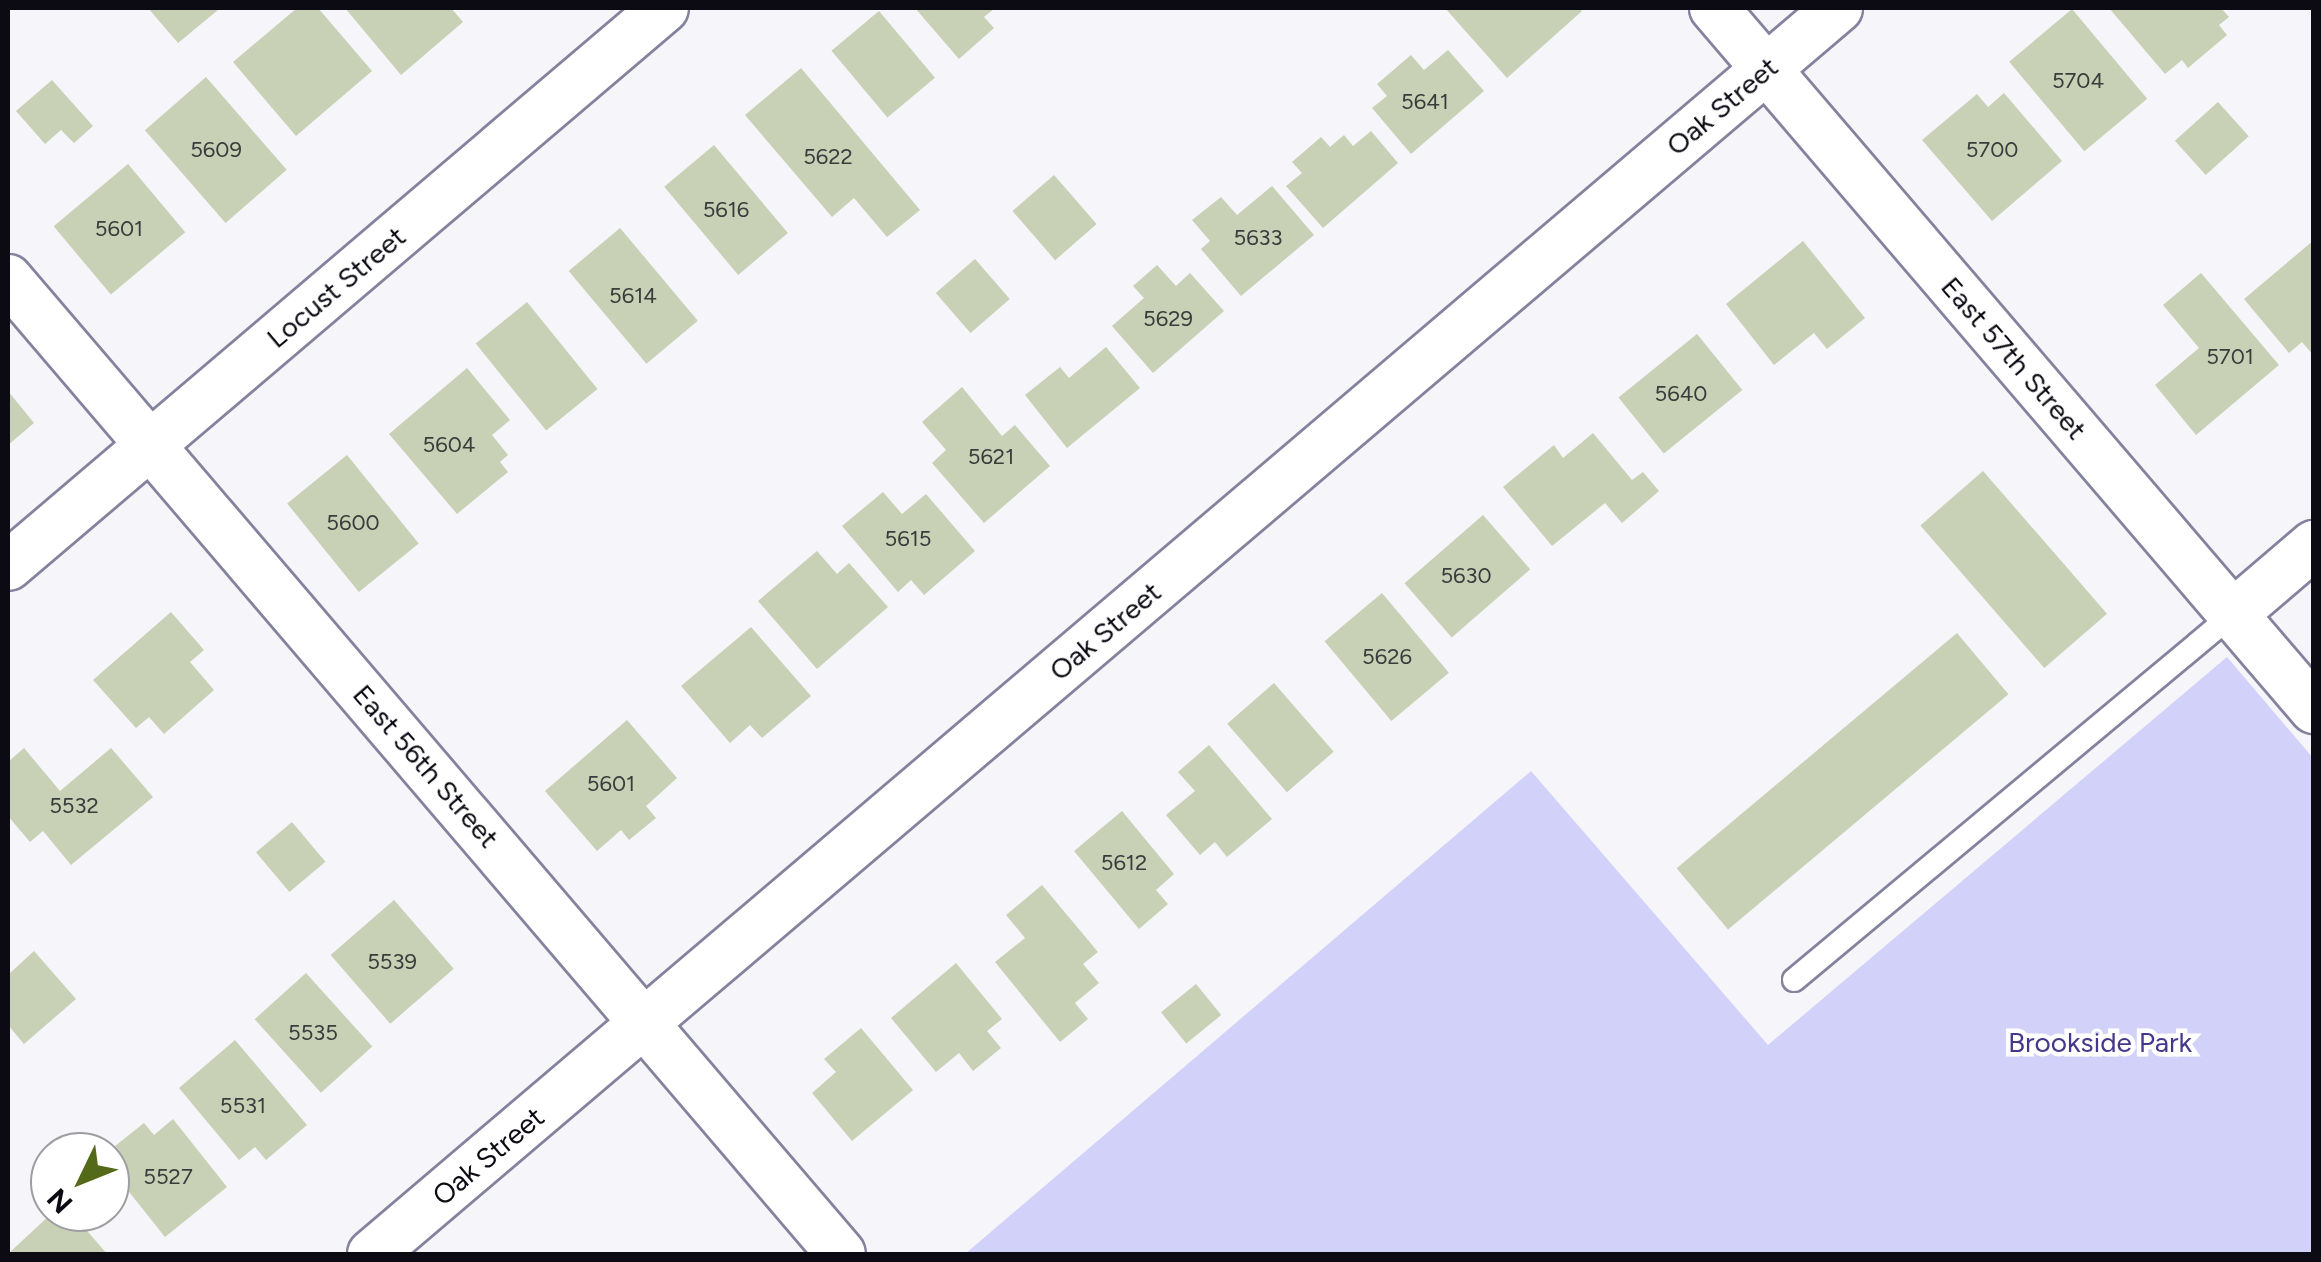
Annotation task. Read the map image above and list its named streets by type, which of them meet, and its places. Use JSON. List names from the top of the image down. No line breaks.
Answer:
{"streets":{"street":["Oak Street","Locust Street","East 57th Street","East 56th Street"]},"crossings":[["Oak Street","East 57th Street"],["Oak Street","East 56th Street"],["Locust Street","East 56th Street"]],"parks":["Brookside Park"],"house_numbers":["5704","5641","5609","5700","5622","5616","5601","5633","5614","5629","5701","5640","5604","5621","5600","5615","5630","5626","5601","5532","5612","5539","5535","5531","5527"],"north":"bottom left"}
